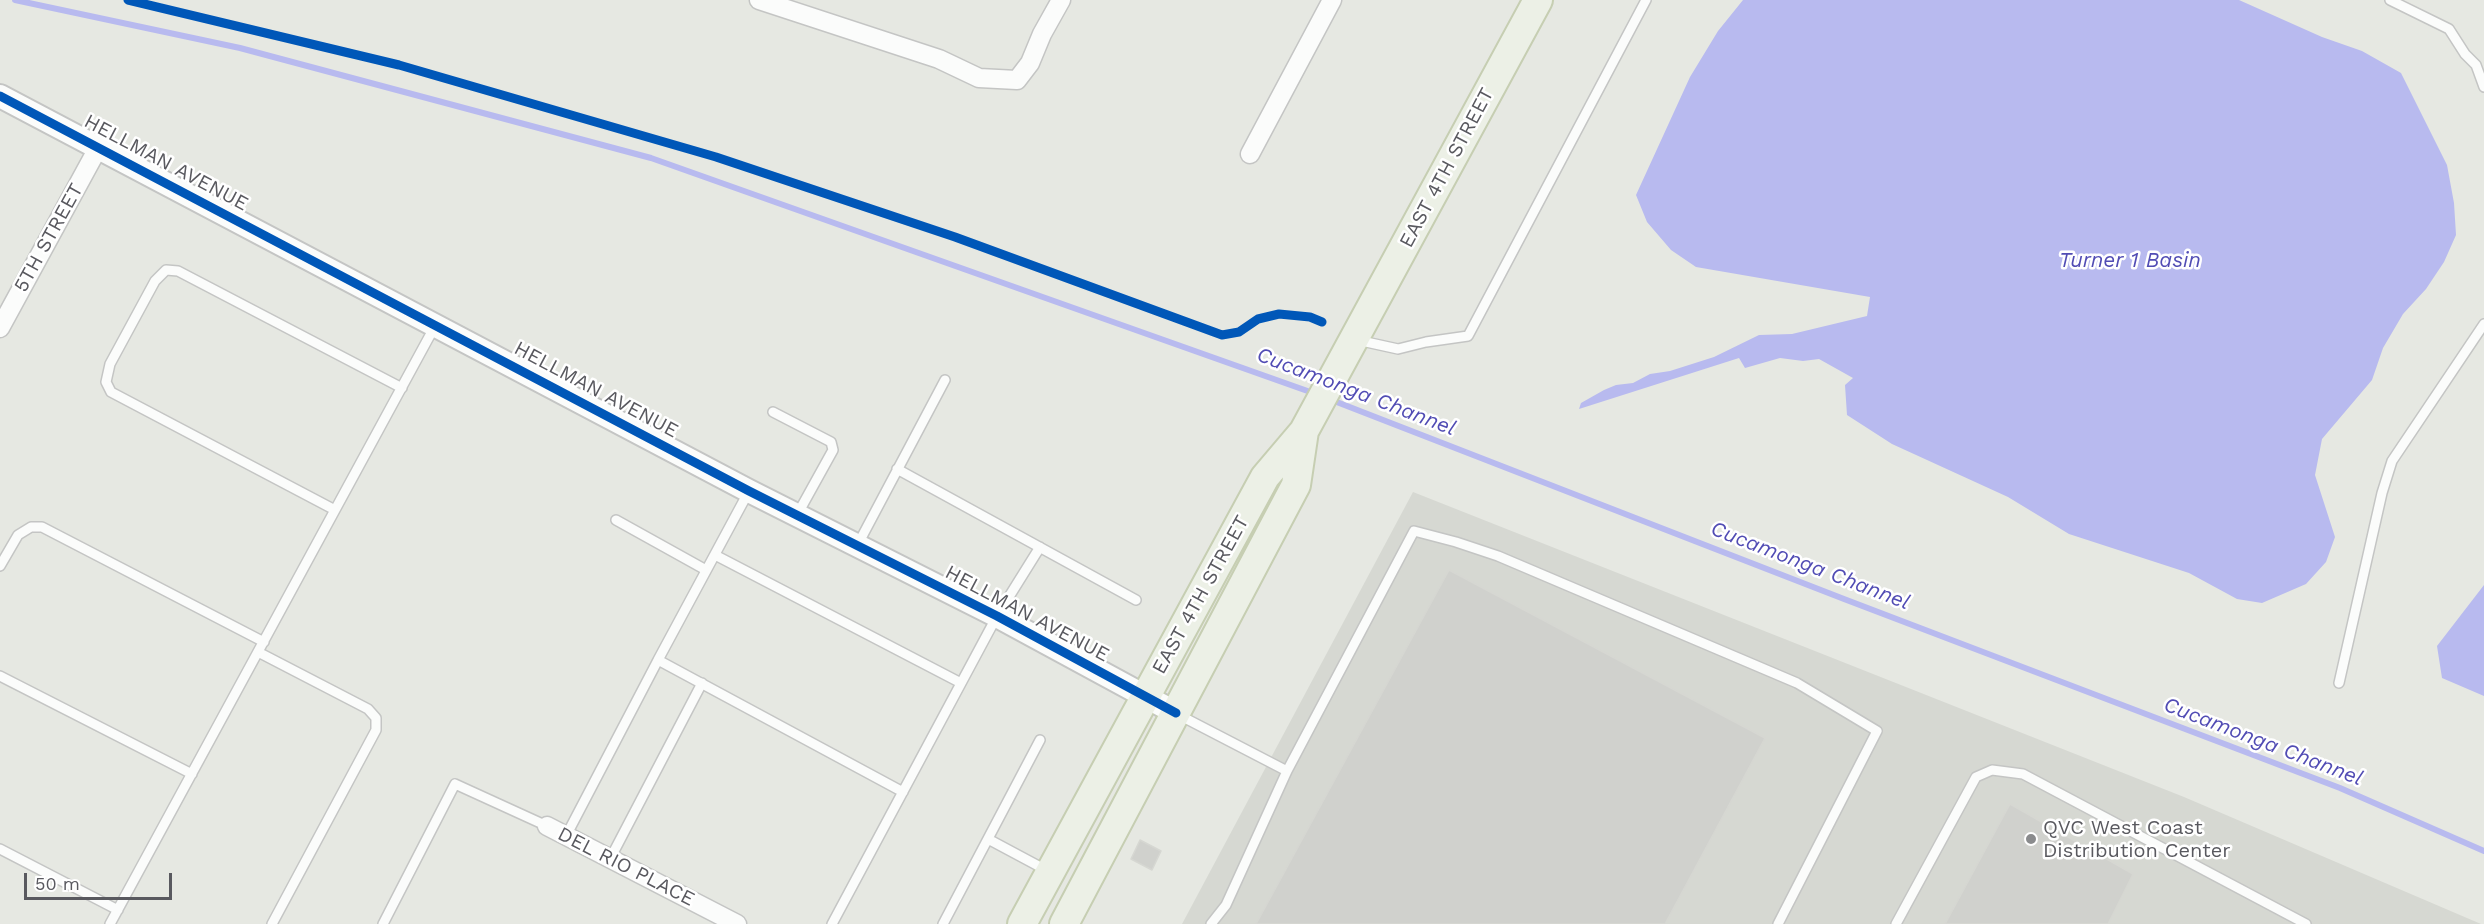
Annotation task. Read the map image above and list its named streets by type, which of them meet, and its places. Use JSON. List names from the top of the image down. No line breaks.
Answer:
{"streets":{"main road":["EAST 4TH STREET"],"street":["HELLMAN AVENUE","5TH STREET","DEL RIO PLACE"]},"crossings":[["HELLMAN AVENUE","EAST 4TH STREET"],["HELLMAN AVENUE","5TH STREET"]],"water":["Turner 1 Basin","Cucamonga Channel"],"places":["QVC West Coast Distribution Center"],"scale_bar":"50 m"}
